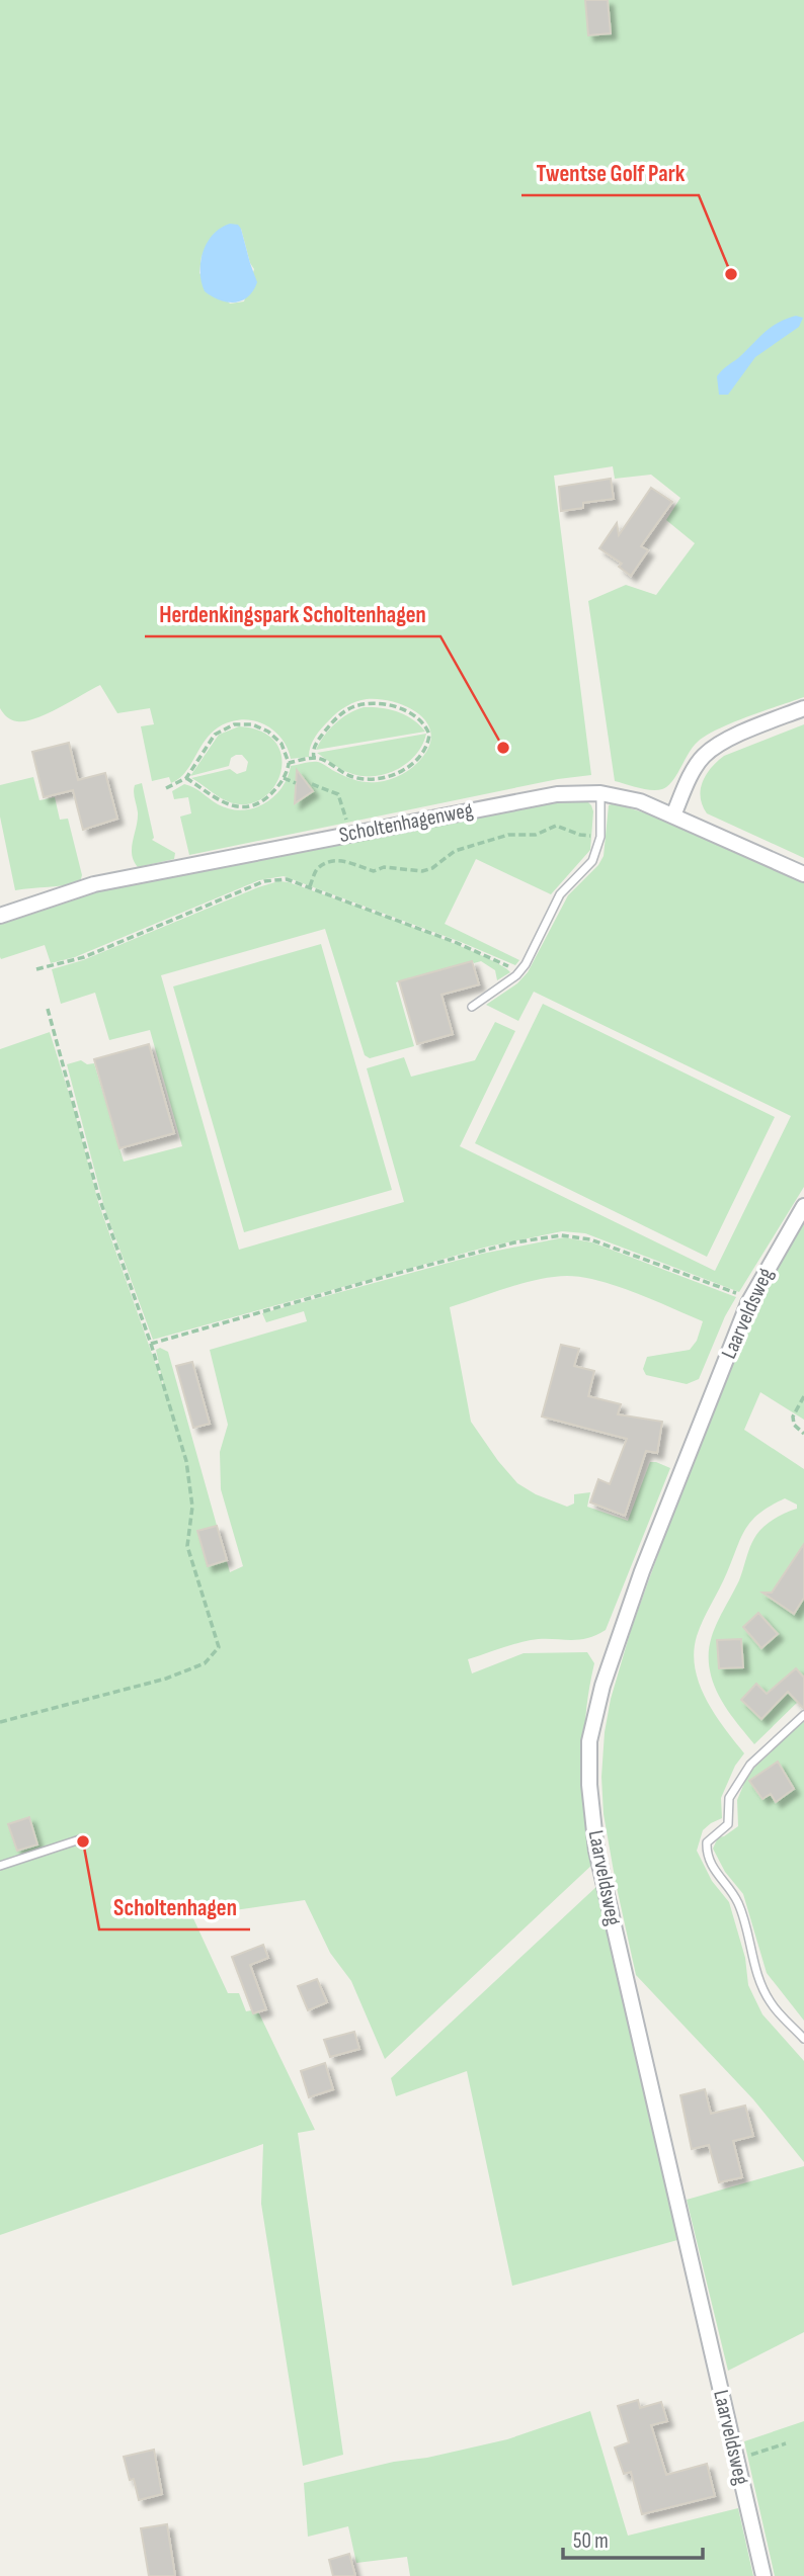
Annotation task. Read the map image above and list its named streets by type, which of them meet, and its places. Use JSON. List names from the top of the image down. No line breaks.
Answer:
{"streets":{"street":["Scholtenhagenweg","Laarveldsweg"]},"places":["Twentse Golf Park","Herdenkingspark Scholtenhagen","Scholtenhagen"],"scale_bar":"50 m"}
